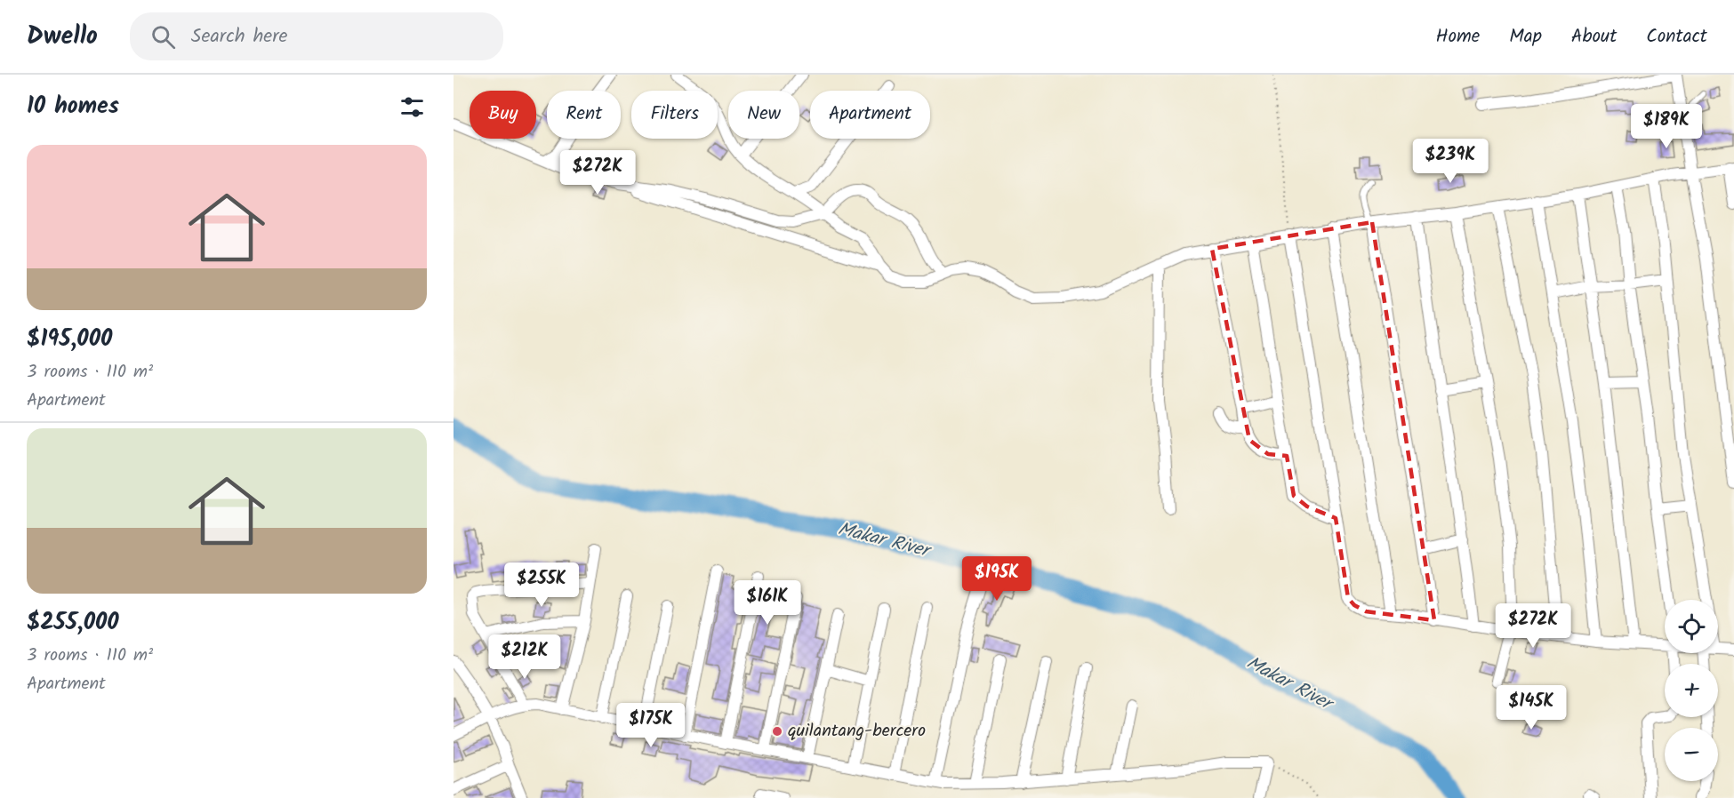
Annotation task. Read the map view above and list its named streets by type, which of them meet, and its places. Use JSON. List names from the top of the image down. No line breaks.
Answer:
{"water":["Makar River"],"places":["quilantang-bercero"],"page":{"header":"Dwello","search":"Search here","nav":["Home","Map","About","Contact"],"heading":"10 homes","chip":["Buy","Rent","Filters","New","Apartment"],"price":["$189K","$239K","$272K","$195K","$255K","$161K","$272K","$212K","$145K","$175K"],"list":[{"name":"$195,000","note":"3 rooms · 110 m² · Apartment"},{"name":"$255,000","note":"3 rooms · 110 m² · Apartment"}],"map_buttons":["+","−"]}}
